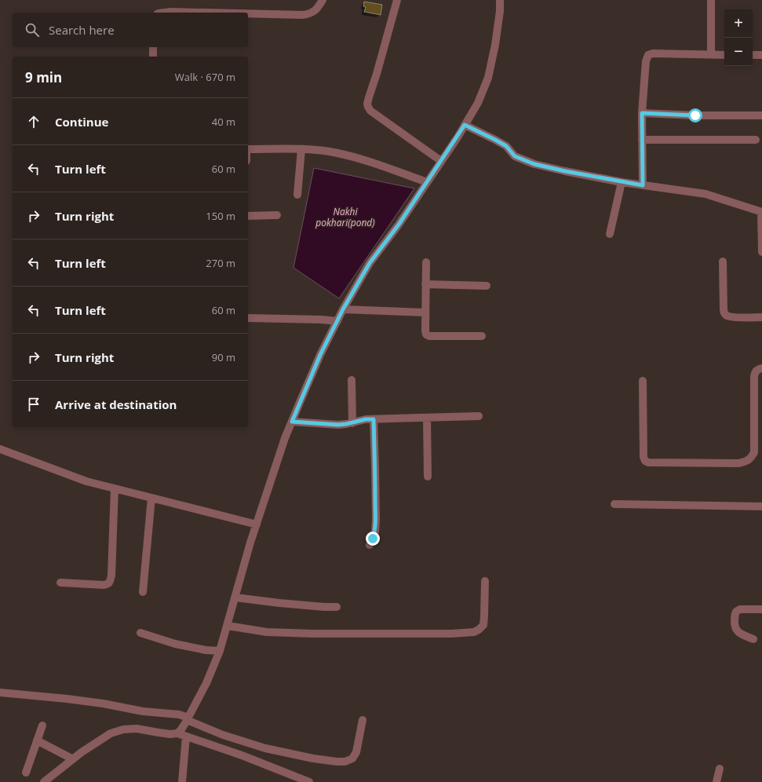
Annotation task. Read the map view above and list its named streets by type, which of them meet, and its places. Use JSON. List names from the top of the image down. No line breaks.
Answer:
{"water":["Nakhi pokhari(pond)"],"page":{"map_buttons":["+","−"],"search":"Search here","heading":["9 min","Walk · 670 m"],"list":[["Continue","40 m"],["Turn left","60 m"],["Turn right","150 m"],["Turn left","270 m"],["Turn left","60 m"],["Turn right","90 m"],"Arrive at destination"]}}
